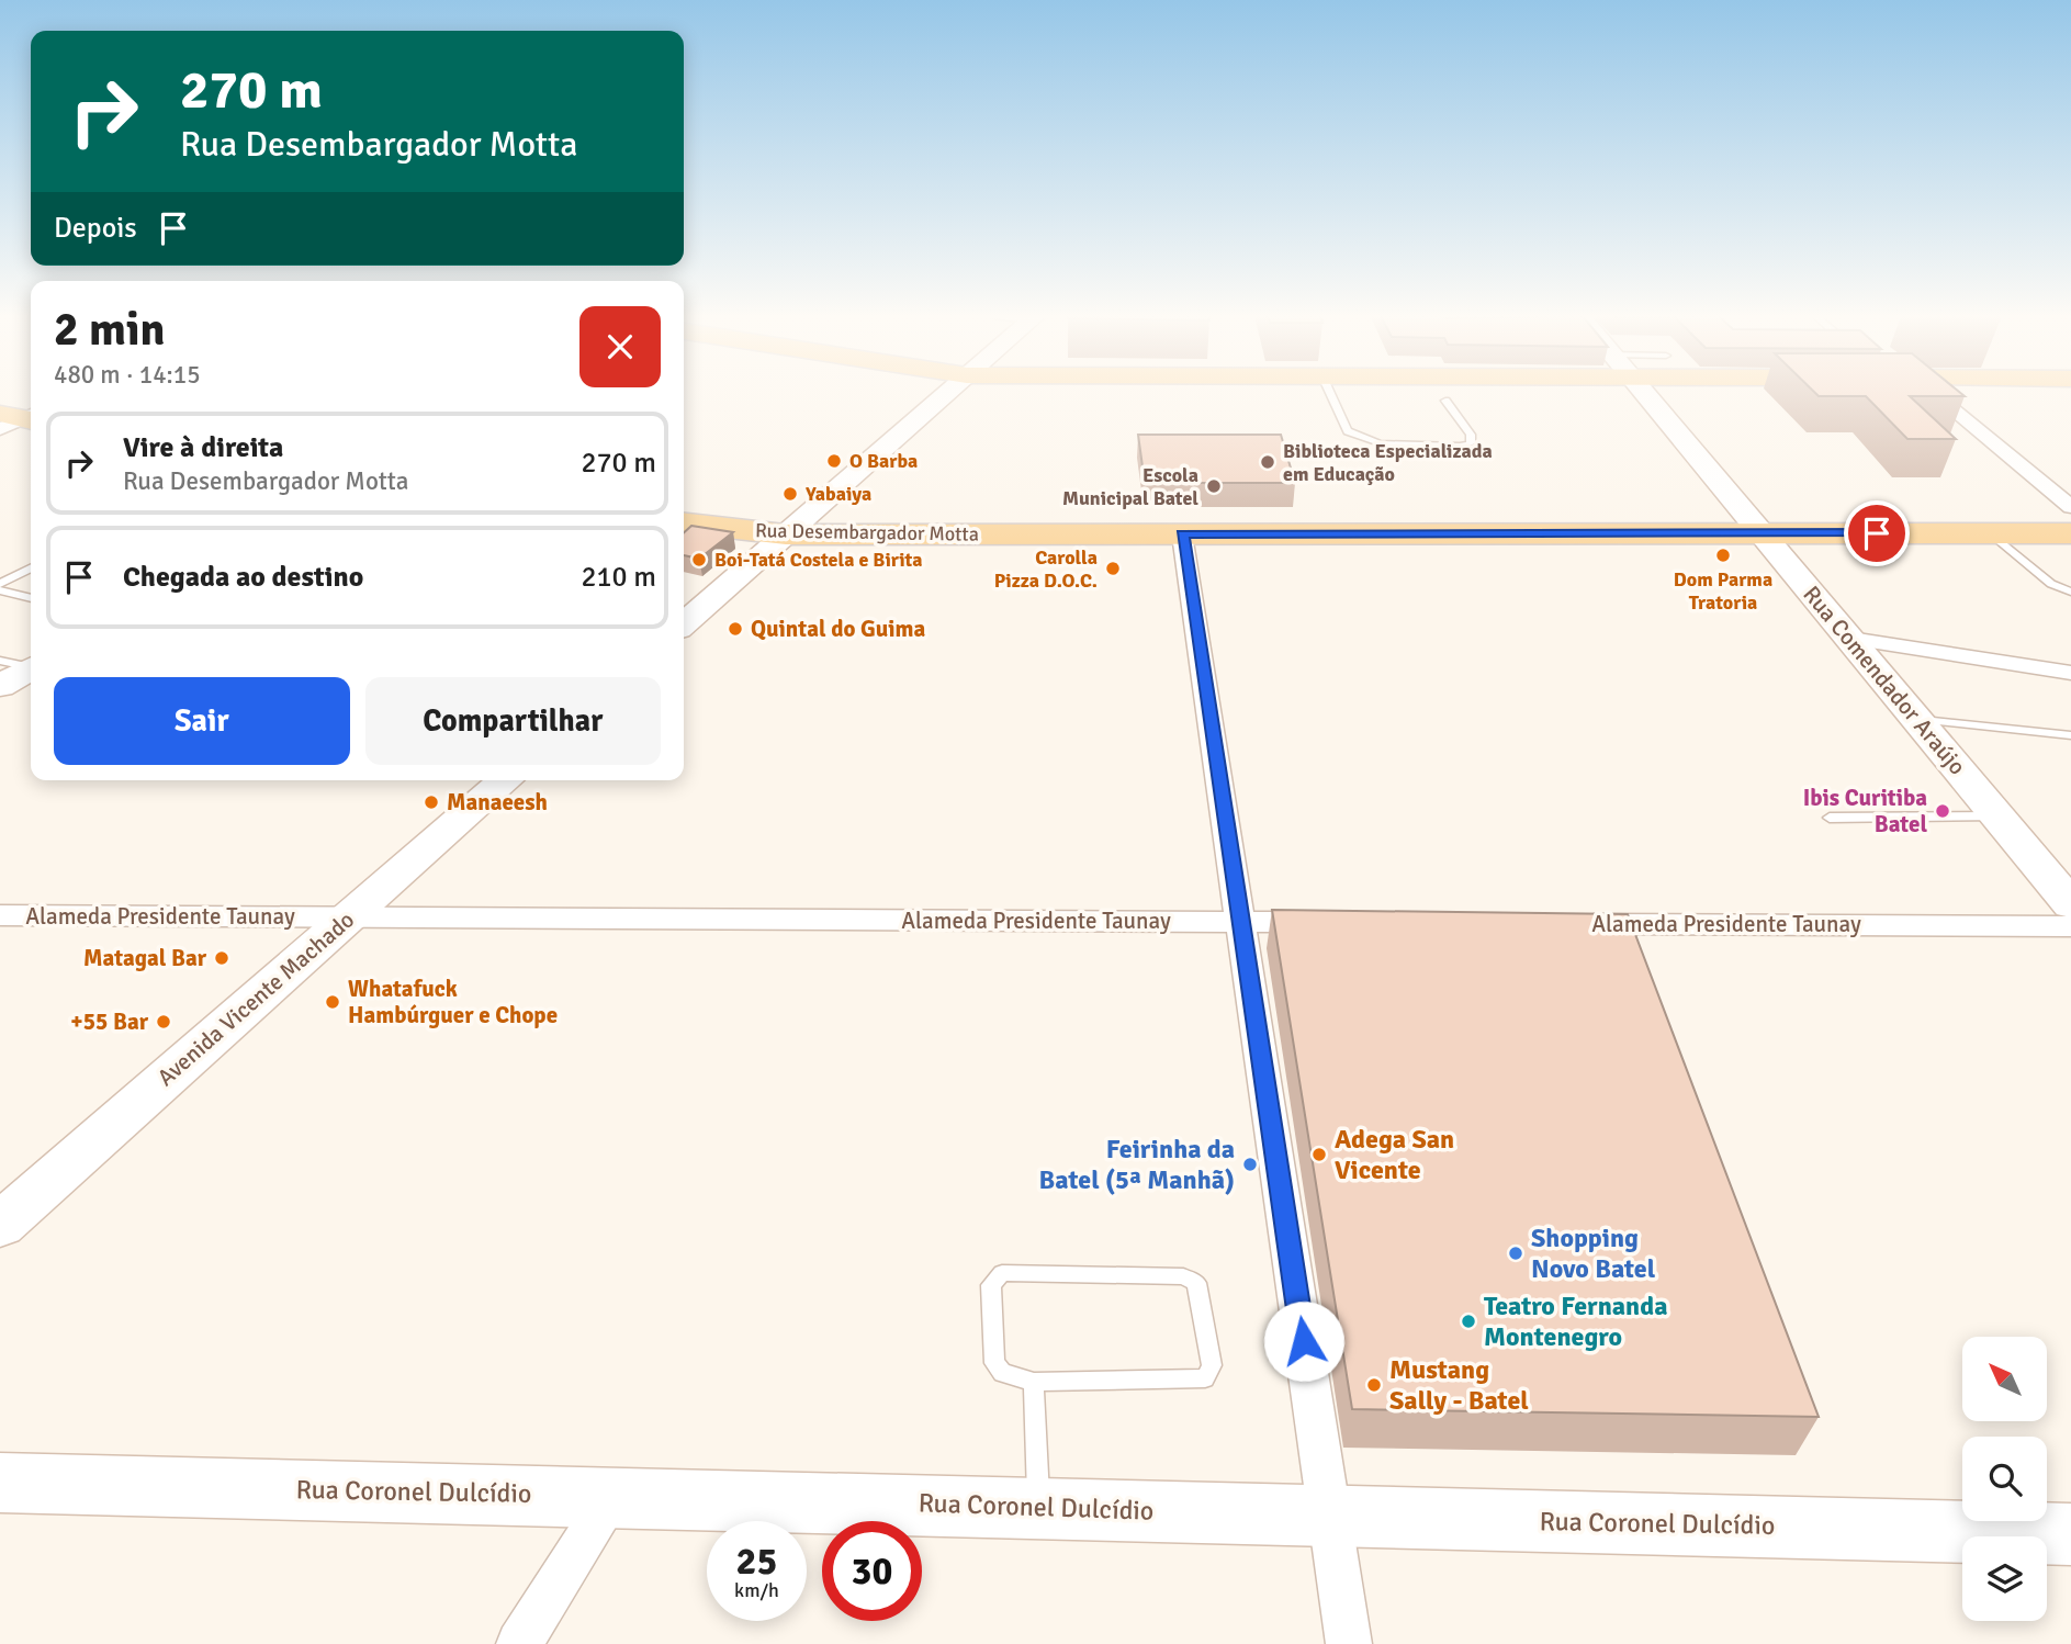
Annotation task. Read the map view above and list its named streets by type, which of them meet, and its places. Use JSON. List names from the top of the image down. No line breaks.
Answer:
{"streets":{"main road":["Rua Desembargador Motta"],"street":["Rua Comendador Araújo","Alameda Presidente Taunay","Avenida Vicente Machado","Rua Coronel Dulcídio"]},"crossings":[["Rua Desembargador Motta","Rua Comendador Araújo"],["Alameda Presidente Taunay","Avenida Vicente Machado"]],"places":["O Barba","Biblioteca Especializada em Educação","Escola Municipal Batel","Yabaiya","Dom Parma Tratoria","Boi-Tatá Costela e Birita","Carolla Pizza D.O.C.","Quintal do Guima","Manaeesh","Ibis Curitiba Batel","Matagal Bar","Whatafuck Hambúrguer e Chope","+55 Bar","Adega San Vicente","Feirinha da Batel (5ª Manhã)","Shopping Novo Batel","Teatro Fernanda Montenegro","Mustang Sally - Batel"],"north":"top left","page":{"turn":["270 m","Rua Desembargador Motta"],"then":"Depois","heading":["2 min","480 m · 14:15"],"list":[{"name":"Vire à direita","note":"Rua Desembargador Motta","value":"270 m"},{"name":"Chegada ao destino","value":"210 m"}],"buttons":["Sair","Compartilhar"],"speed":"25 km/h","limit":"30"}}
